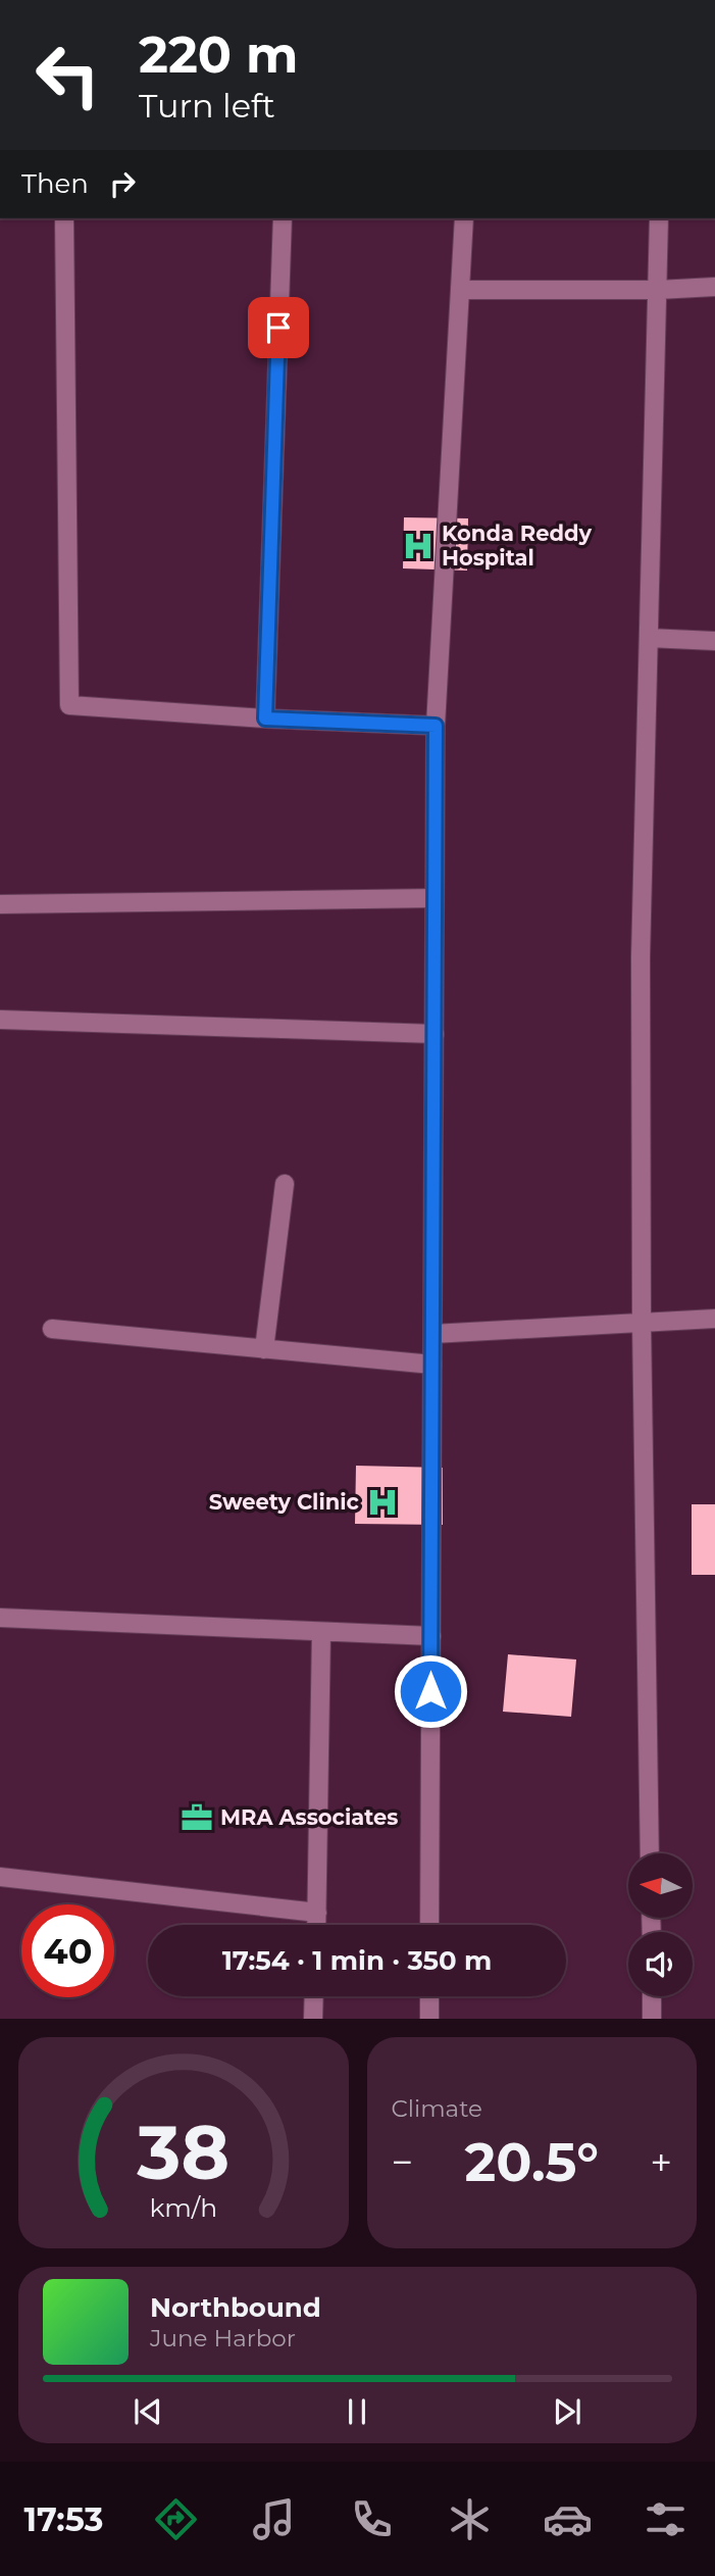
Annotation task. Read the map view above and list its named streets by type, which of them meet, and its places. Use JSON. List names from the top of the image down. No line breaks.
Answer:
{"places":{"hospital":["Konda Reddy Hospital","Sweety Clinic"],"office":["MRA Associates"]},"north":"left","page":{"turn":["220 m","Turn left"],"then":"Then","limit":"40","trip":"17:54 · 1 min · 350 m","tile":"Climate","heat":["−","20.5°","+"],"song":["Northbound","June Harbor"],"tabs":"17:53","gauge":["38","km/h"]}}
